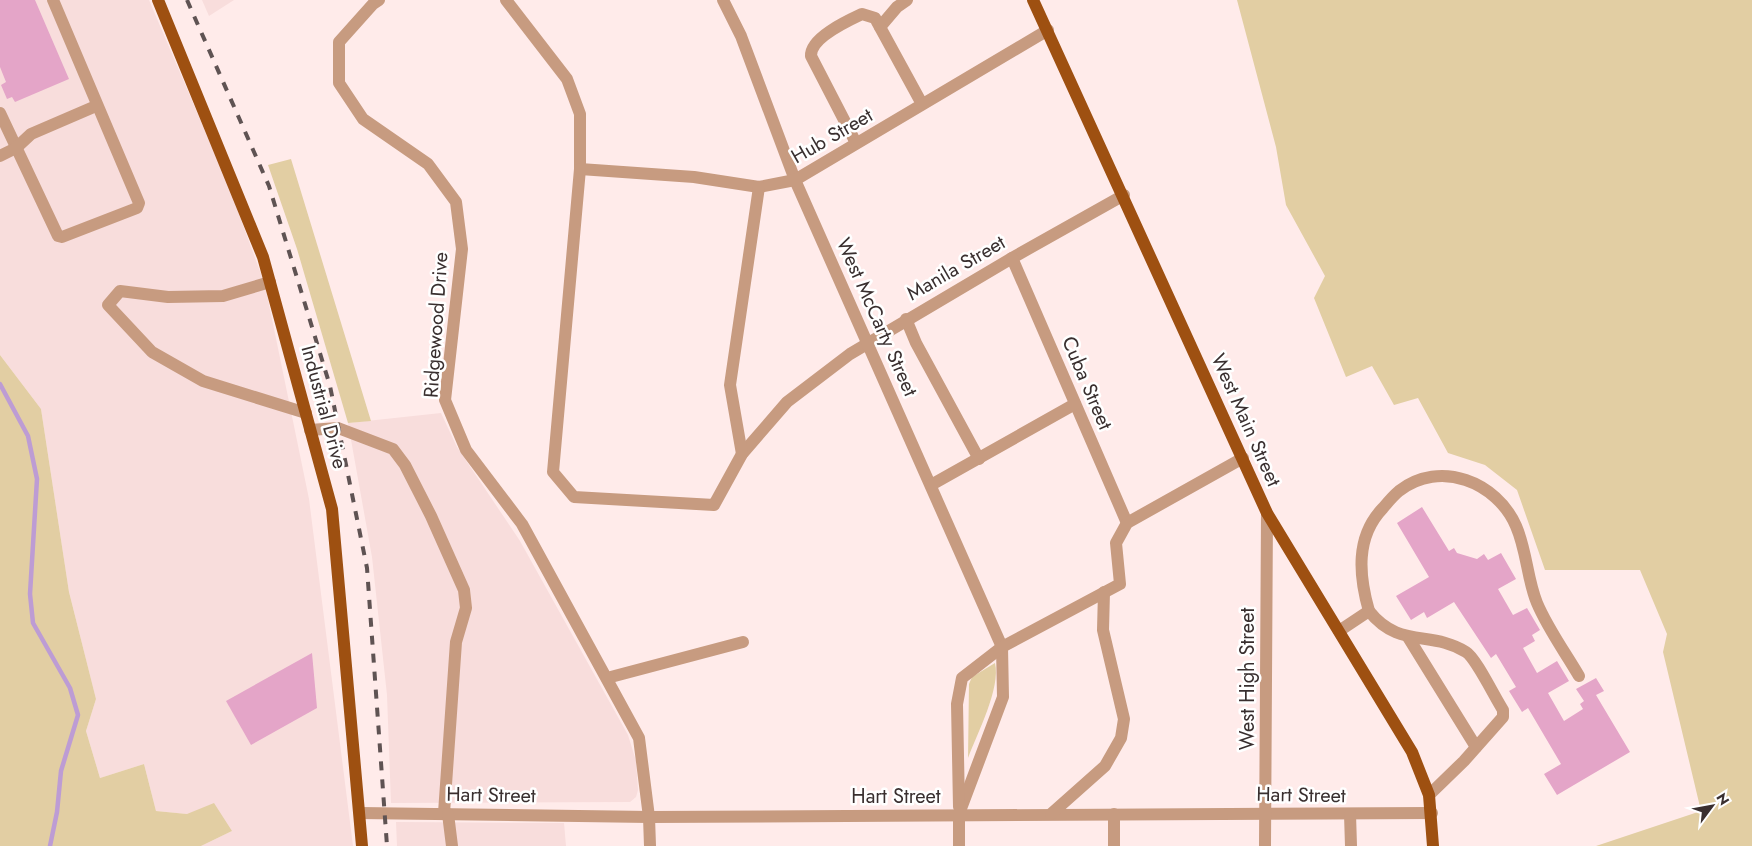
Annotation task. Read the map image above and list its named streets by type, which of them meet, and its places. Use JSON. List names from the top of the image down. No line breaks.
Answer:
{"streets":{"main road":["Industrial Drive","West Main Street"],"street":["Hub Street","Manila Street","West McCarty Street","Ridgewood Drive","Cuba Street","West High Street","Hart Street"]},"crossings":[["Hub Street","Manila Street"],["Hub Street","West McCarty Street"],["Hub Street","West Main Street"],["Manila Street","West McCarty Street"],["Manila Street","Cuba Street"],["Manila Street","West Main Street"],["West McCarty Street","Hart Street"],["Ridgewood Drive","Hart Street"],["Industrial Drive","Hart Street"],["West Main Street","West High Street"],["West Main Street","Hart Street"],["West High Street","Hart Street"]],"north":"top right"}
